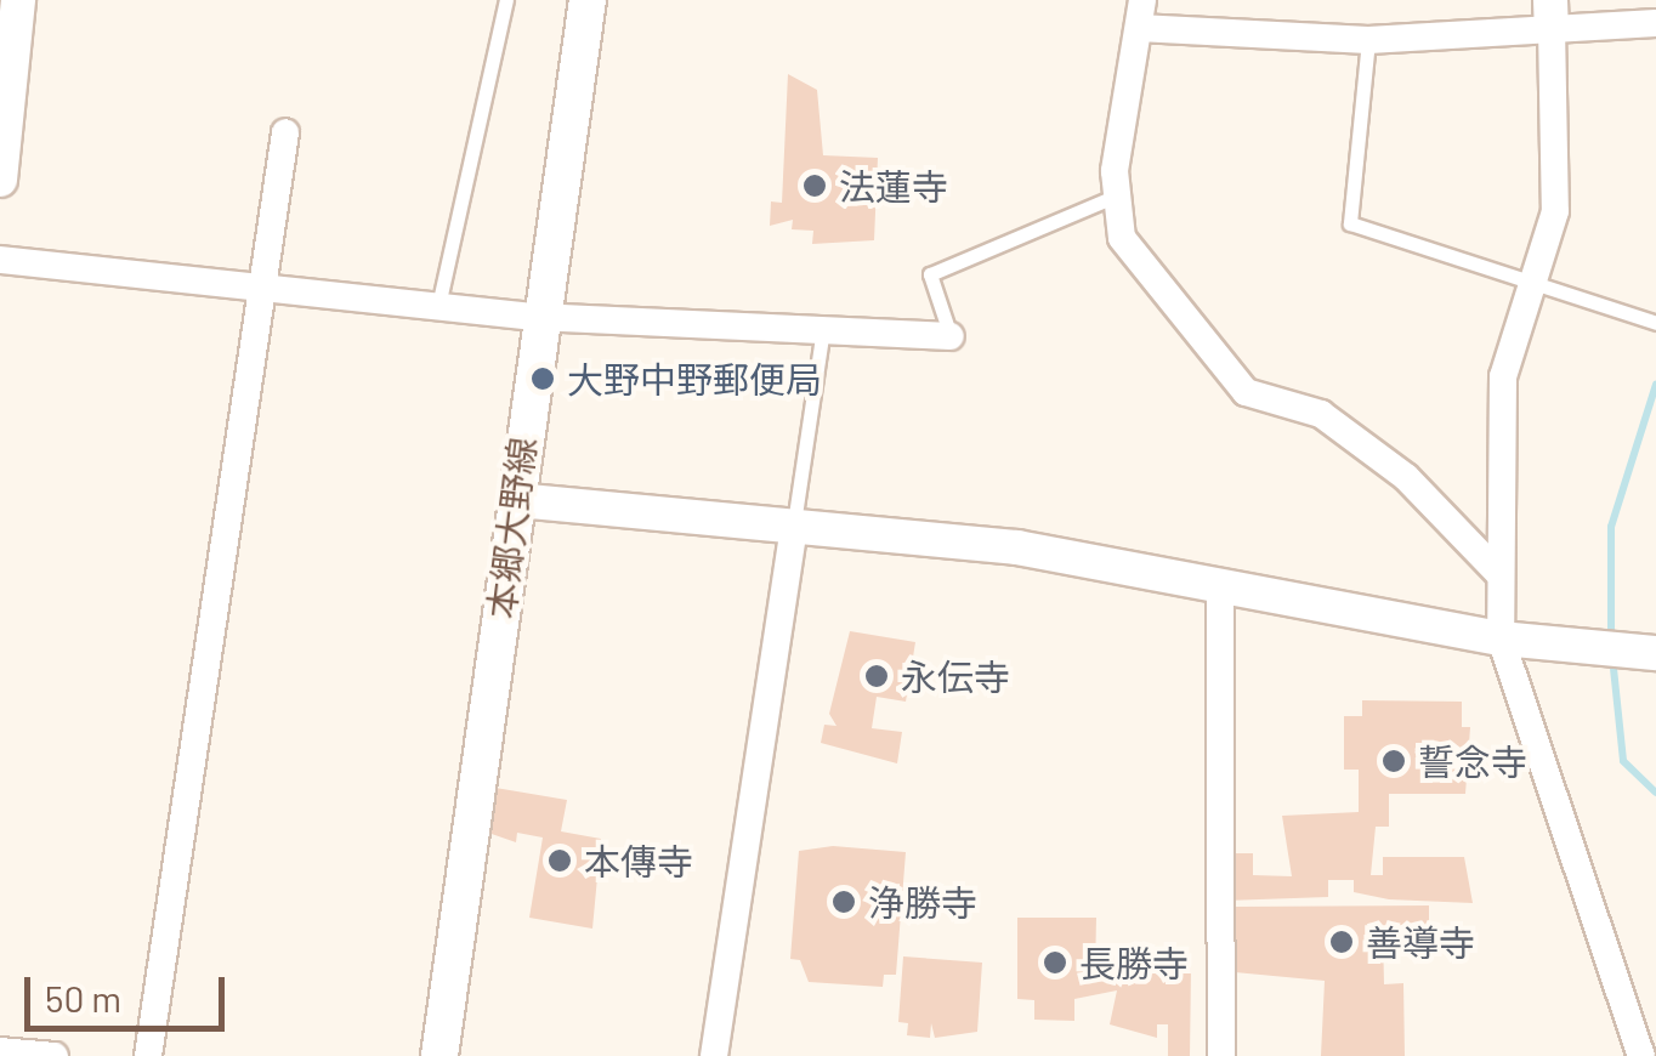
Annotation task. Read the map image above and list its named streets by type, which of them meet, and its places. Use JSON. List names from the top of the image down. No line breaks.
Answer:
{"streets":{"main road":["本郷大野線"]},"places":["法蓮寺","大野中野郵便局","永伝寺","誓念寺","本傳寺","浄勝寺","善導寺","長勝寺"],"scale_bar":"50 m"}
